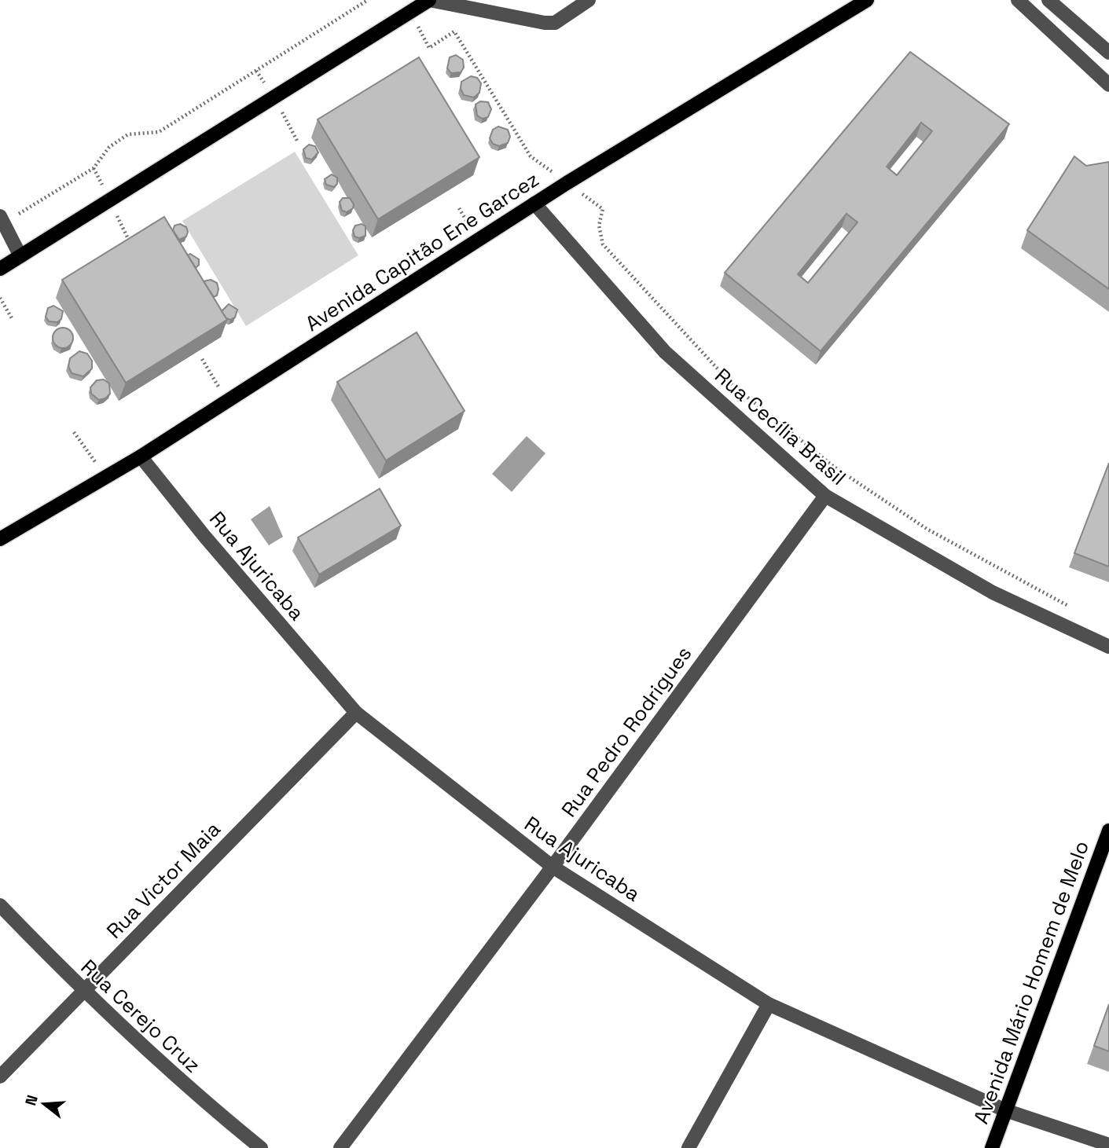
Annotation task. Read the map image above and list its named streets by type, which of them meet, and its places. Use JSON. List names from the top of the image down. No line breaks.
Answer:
{"streets":{"main road":["Avenida Capitão Ene Garcez","Avenida Mário Homem de Melo"],"street":["Rua Cecília Brasil","Rua Ajuricaba","Rua Pedro Rodrigues","Rua Victor Maia","Rua Cerejo Cruz"]},"crossings":[["Avenida Capitão Ene Garcez","Rua Cecília Brasil"],["Avenida Capitão Ene Garcez","Rua Ajuricaba"],["Rua Cecília Brasil","Rua Pedro Rodrigues"],["Rua Ajuricaba","Rua Pedro Rodrigues"],["Rua Ajuricaba","Rua Victor Maia"],["Rua Ajuricaba","Avenida Mário Homem de Melo"],["Rua Victor Maia","Rua Cerejo Cruz"]],"north":"left"}
